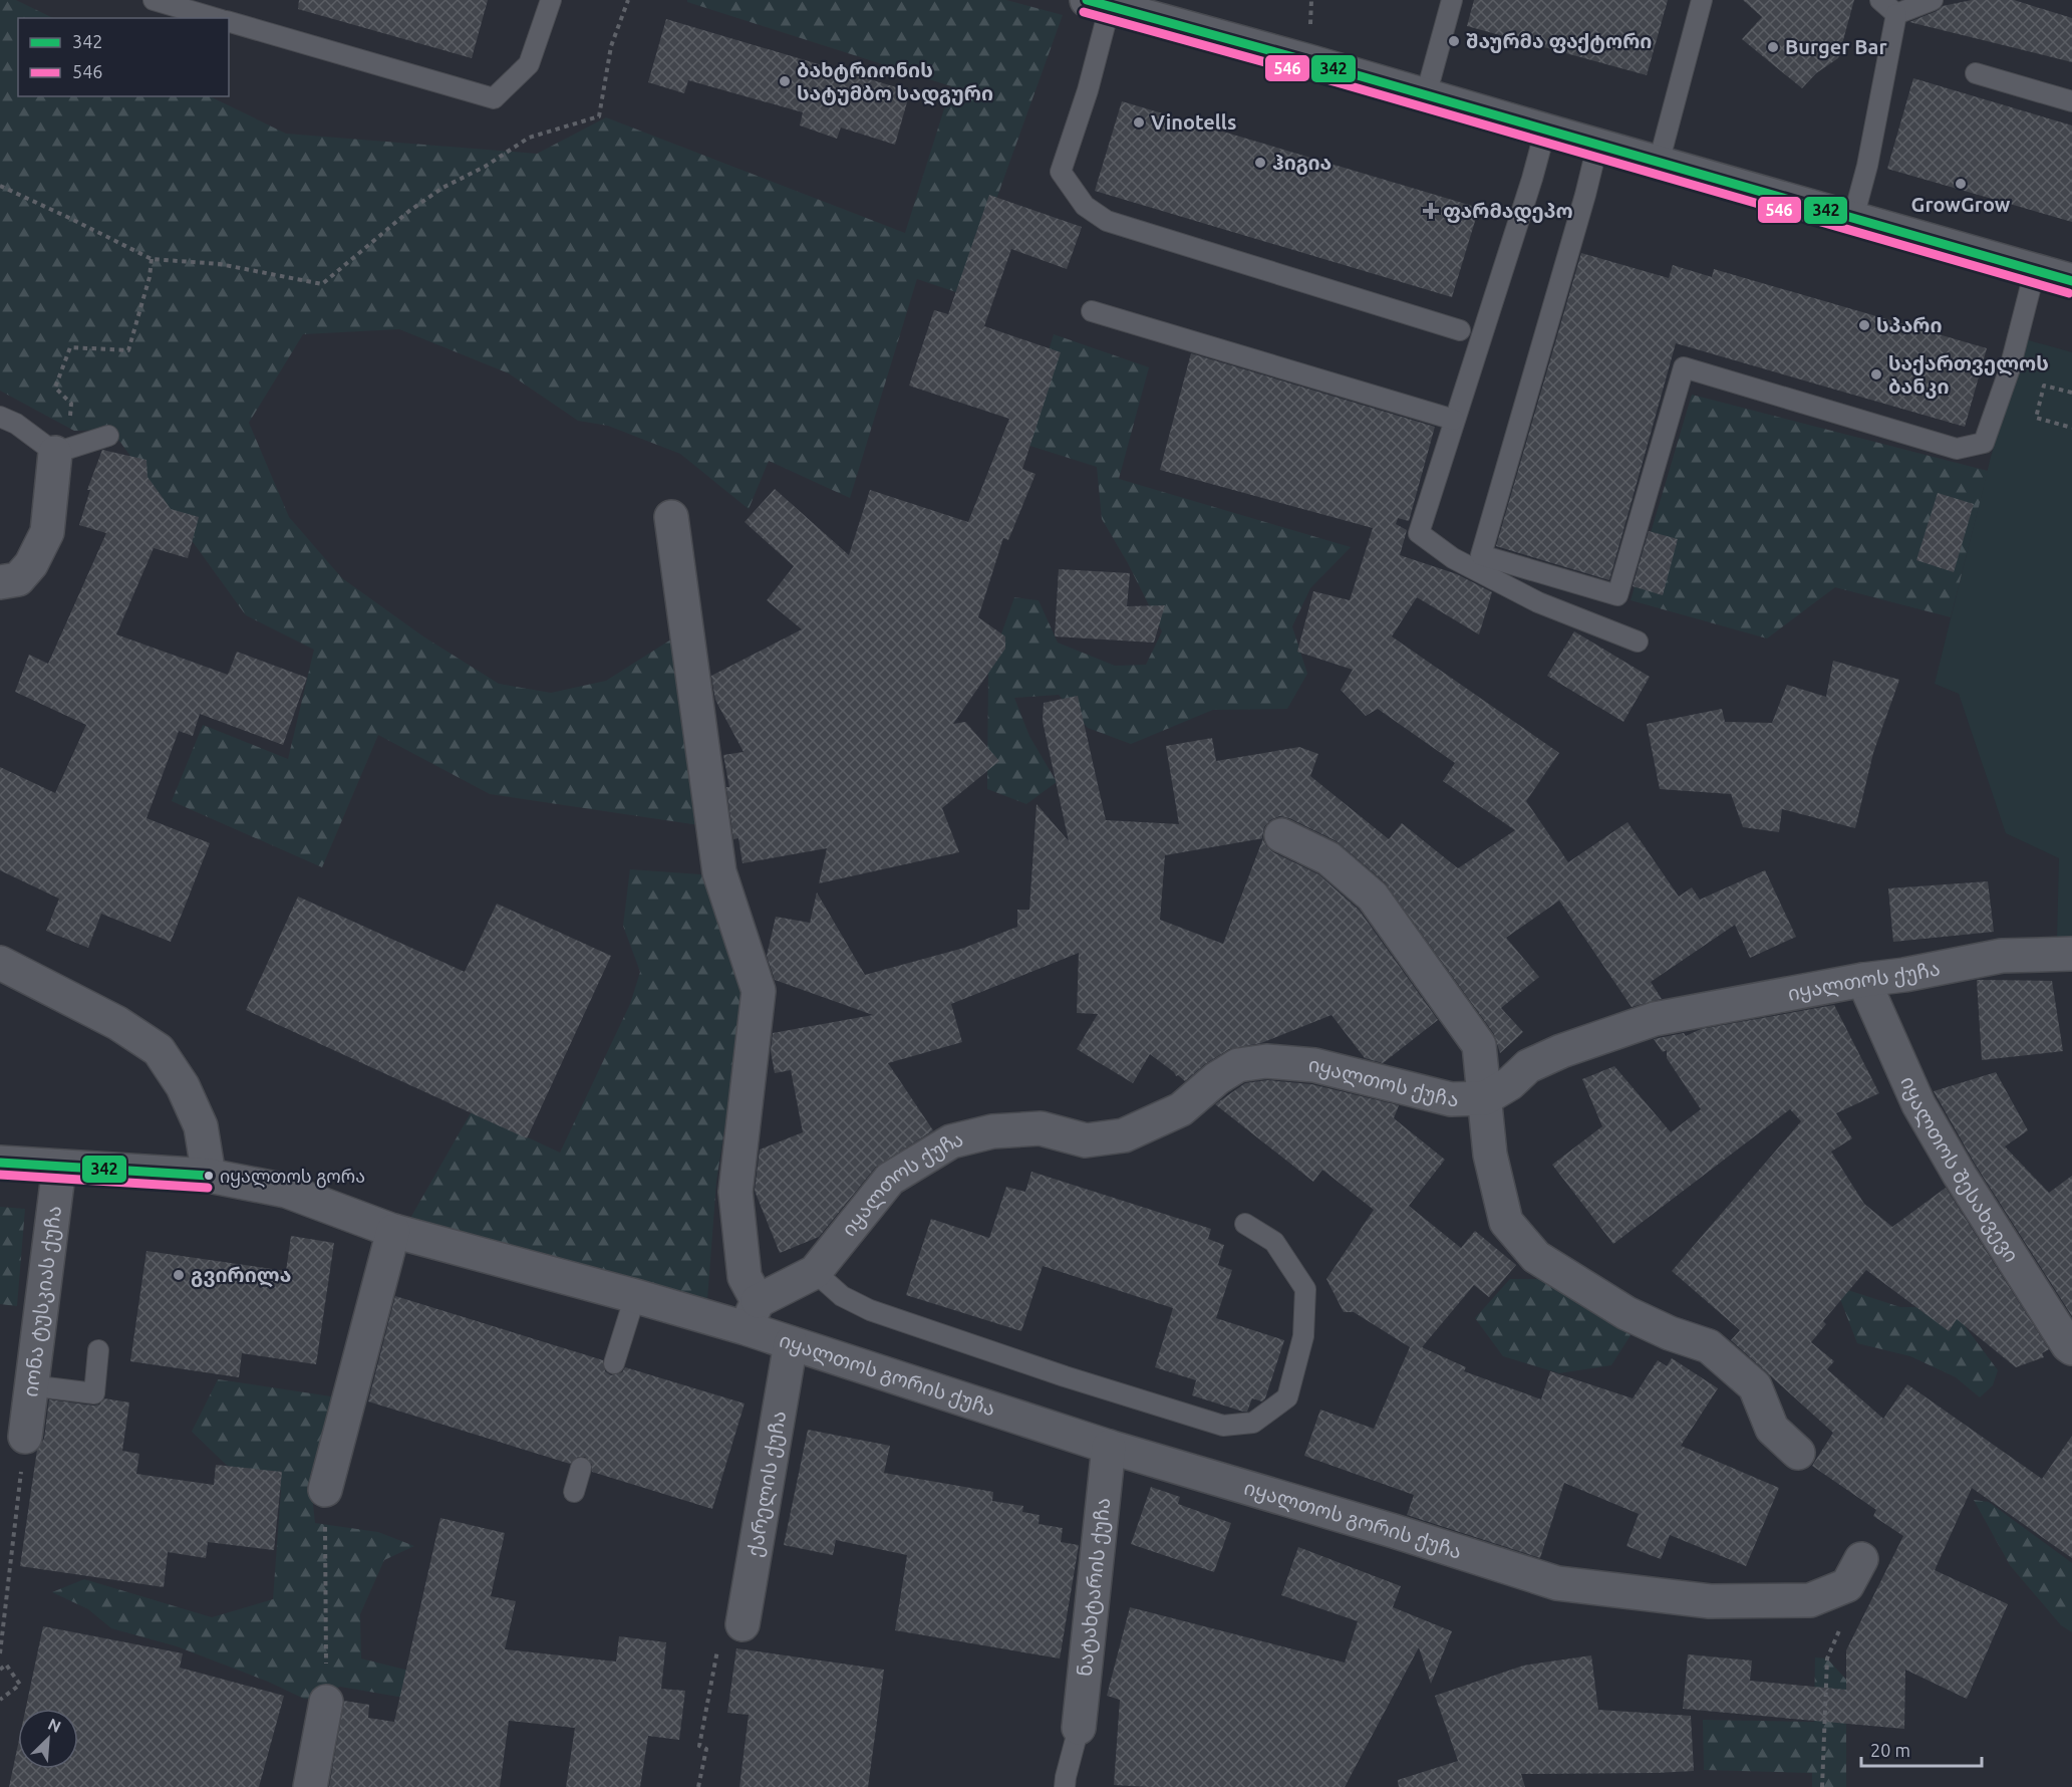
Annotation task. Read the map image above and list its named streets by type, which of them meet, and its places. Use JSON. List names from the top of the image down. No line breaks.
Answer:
{"streets":{"street":["იყალთოს ქუჩა","იყალთოს შესახვევი","იონა ტუსკიას ქუჩა","იყალთოს გორის ქუჩა","ქარელის ქუჩა","ნატახტარის ქუჩა"]},"crossings":[["იყალთოს ქუჩა","იყალთოს შესახვევი"],["იყალთოს ქუჩა","იყალთოს გორის ქუჩა"],["იონა ტუსკიას ქუჩა","იყალთოს გორის ქუჩა"],["იყალთოს გორის ქუჩა","ქარელის ქუჩა"],["იყალთოს გორის ქუჩა","ნატახტარის ქუჩა"]],"places":{"other":["შაურმა ფაქტორი","Burger Bar","ბახტრიონის სატუმბო სადგური","Vinotells","ჰიგია","GrowGrow","სპარი","საქართველოს ბანკი","იყალთოს გორა","გვირილა"],"health":["ფარმადეპო"]},"lines":["transit line 342","transit line 546"],"legend":["342","546"],"scale_bar":"20 m","north":"top right"}
